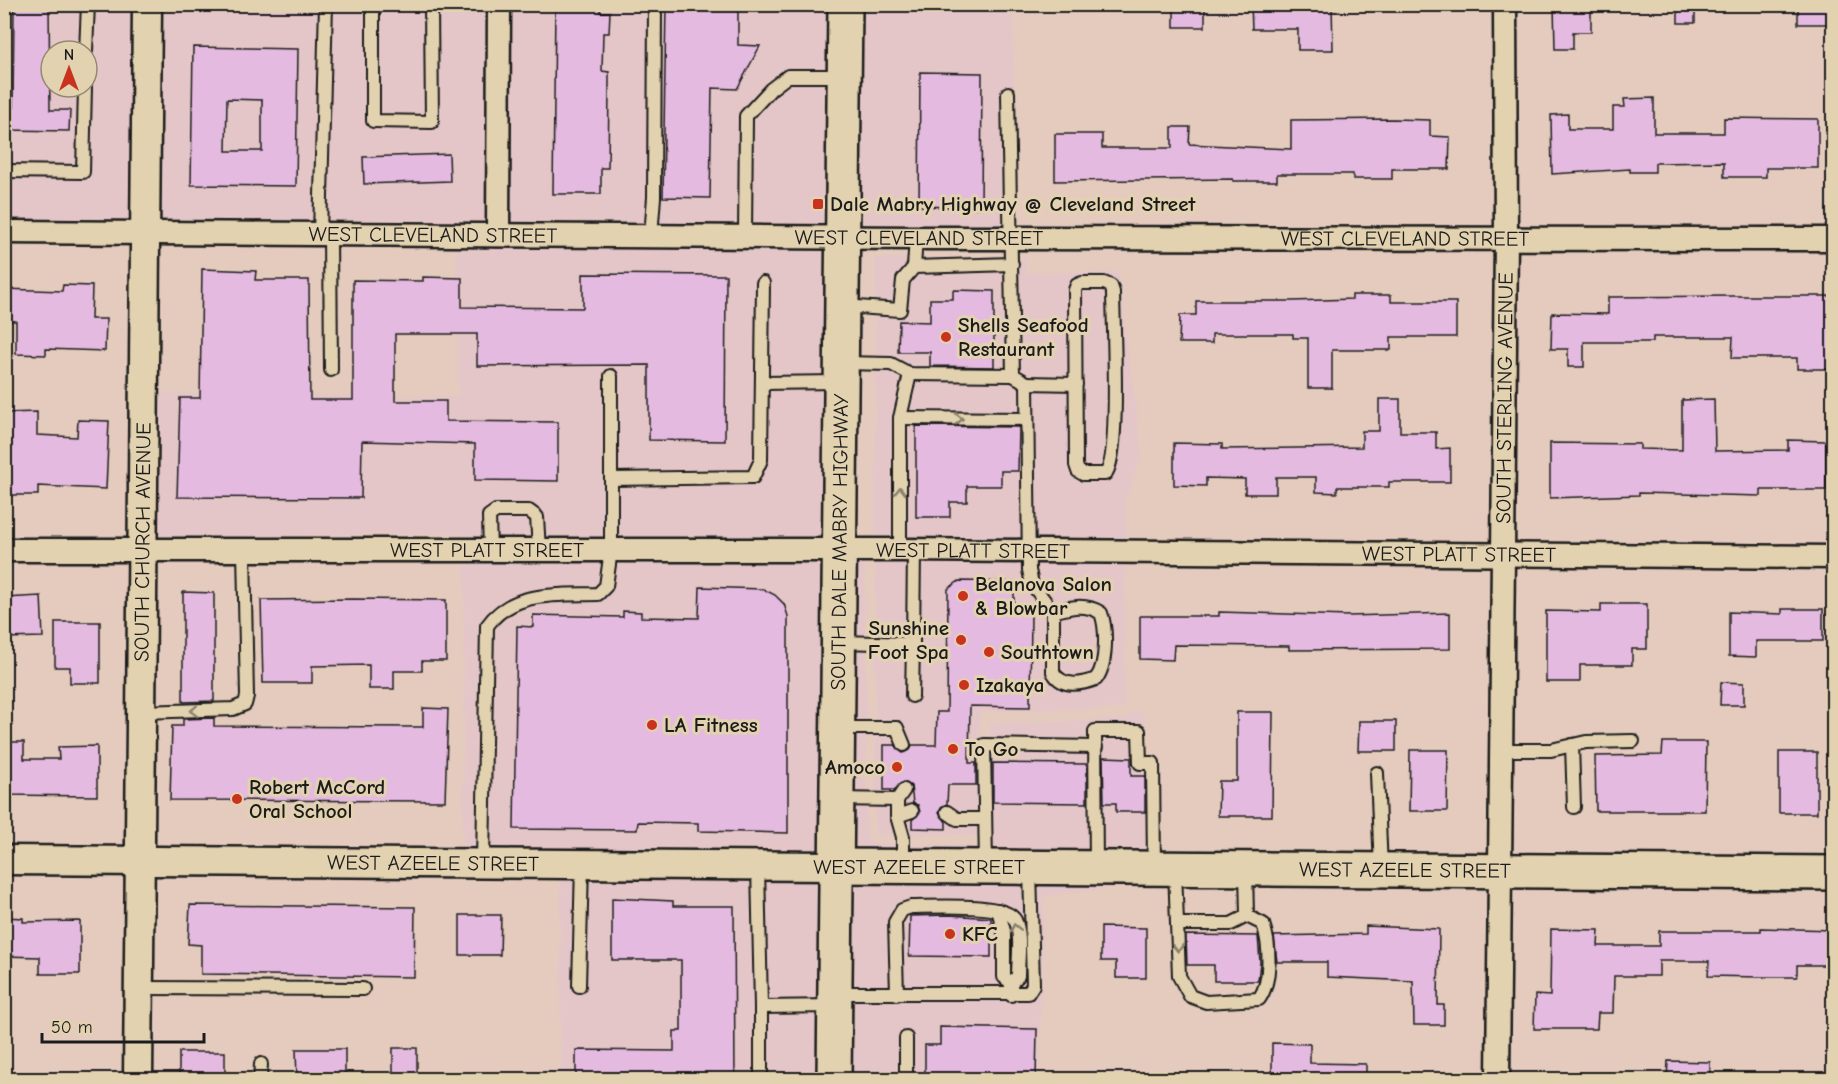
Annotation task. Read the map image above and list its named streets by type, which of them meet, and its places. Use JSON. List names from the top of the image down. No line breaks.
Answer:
{"streets":{"main road":["SOUTH DALE MABRY HIGHWAY","WEST AZEELE STREET"],"street":["WEST CLEVELAND STREET","SOUTH STERLING AVENUE","SOUTH CHURCH AVENUE","WEST PLATT STREET"]},"crossings":[["WEST CLEVELAND STREET","SOUTH STERLING AVENUE"],["WEST CLEVELAND STREET","SOUTH CHURCH AVENUE"],["WEST CLEVELAND STREET","SOUTH DALE MABRY HIGHWAY"],["SOUTH STERLING AVENUE","WEST PLATT STREET"],["SOUTH STERLING AVENUE","WEST AZEELE STREET"],["SOUTH CHURCH AVENUE","WEST PLATT STREET"],["SOUTH CHURCH AVENUE","WEST AZEELE STREET"],["SOUTH DALE MABRY HIGHWAY","WEST PLATT STREET"],["SOUTH DALE MABRY HIGHWAY","WEST AZEELE STREET"]],"places":{"transit":["Dale Mabry Highway @ Cleveland Street"],"other":["Shells Seafood Restaurant","Belanova Salon & Blowbar","Sunshine Foot Spa","Southtown","Izakaya","LA Fitness","To Go","Amoco","Robert McCord Oral School","KFC"]},"scale_bar":"50 m","north":"top"}
